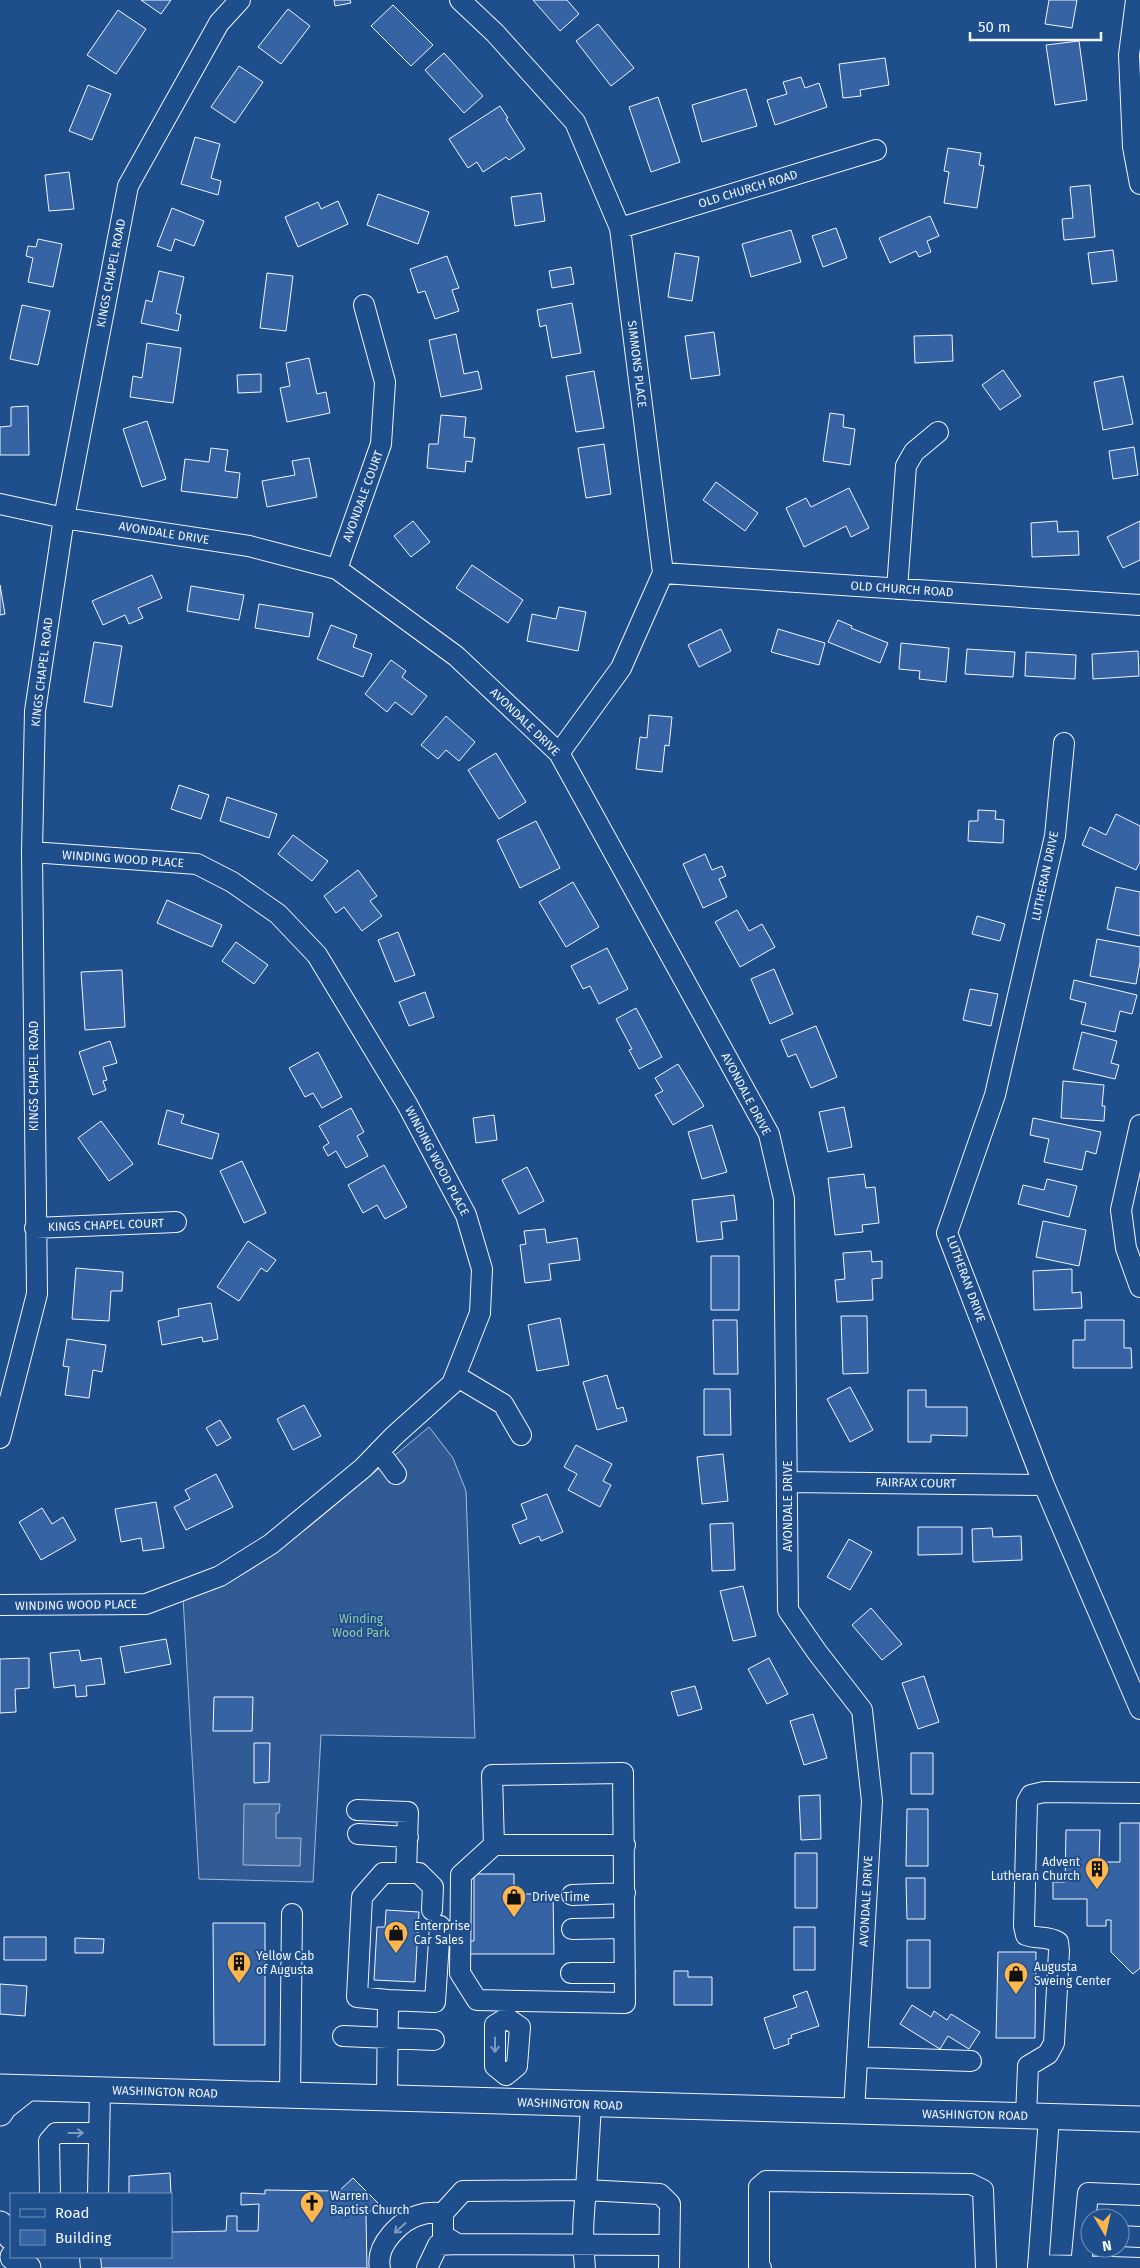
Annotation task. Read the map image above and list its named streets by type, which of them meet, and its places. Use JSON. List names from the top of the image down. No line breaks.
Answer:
{"streets":{"main road":["WASHINGTON ROAD"],"street":["OLD CHURCH ROAD","KINGS CHAPEL ROAD","SIMMONS PLACE","AVONDALE COURT","AVONDALE DRIVE","WINDING WOOD PLACE","LUTHERAN DRIVE","KINGS CHAPEL COURT","FAIRFAX COURT"]},"crossings":[["OLD CHURCH ROAD","SIMMONS PLACE"],["KINGS CHAPEL ROAD","AVONDALE DRIVE"],["KINGS CHAPEL ROAD","WINDING WOOD PLACE"],["KINGS CHAPEL ROAD","KINGS CHAPEL COURT"],["AVONDALE COURT","AVONDALE DRIVE"],["AVONDALE DRIVE","FAIRFAX COURT"],["AVONDALE DRIVE","WASHINGTON ROAD"],["LUTHERAN DRIVE","FAIRFAX COURT"]],"parks":["Winding Wood Park"],"places":{"building":["Advent Lutheran Church","Yellow Cab of Augusta"],"shop":["Drive Time","Enterprise Car Sales","Augusta Sweing Center"],"church":["Warren Baptist Church"]},"legend":["Road","Building"],"scale_bar":"50 m","north":"bottom"}
